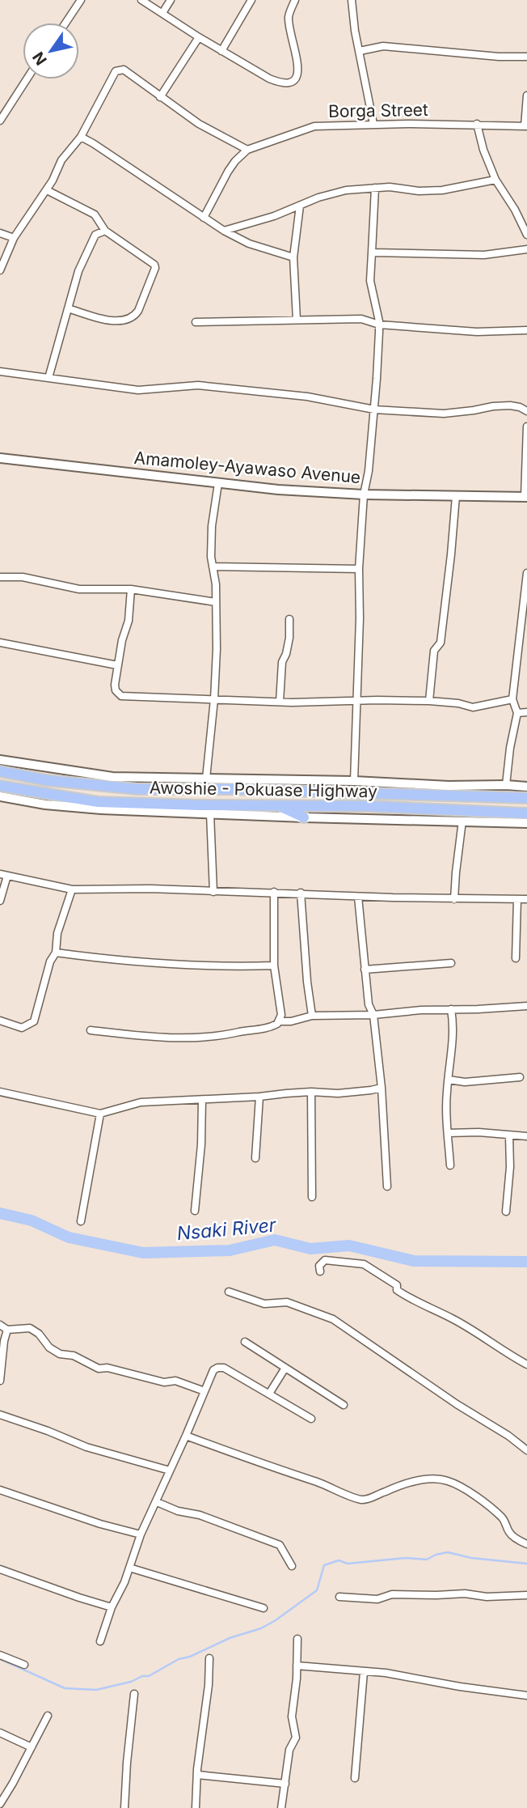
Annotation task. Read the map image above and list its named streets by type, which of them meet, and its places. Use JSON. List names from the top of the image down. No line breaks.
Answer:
{"streets":{"main road":["Awoshie - Pokuase Highway"],"street":["Borga Street","Amamoley-Ayawaso Avenue"]},"water":["Nsaki River"],"north":"bottom left"}
